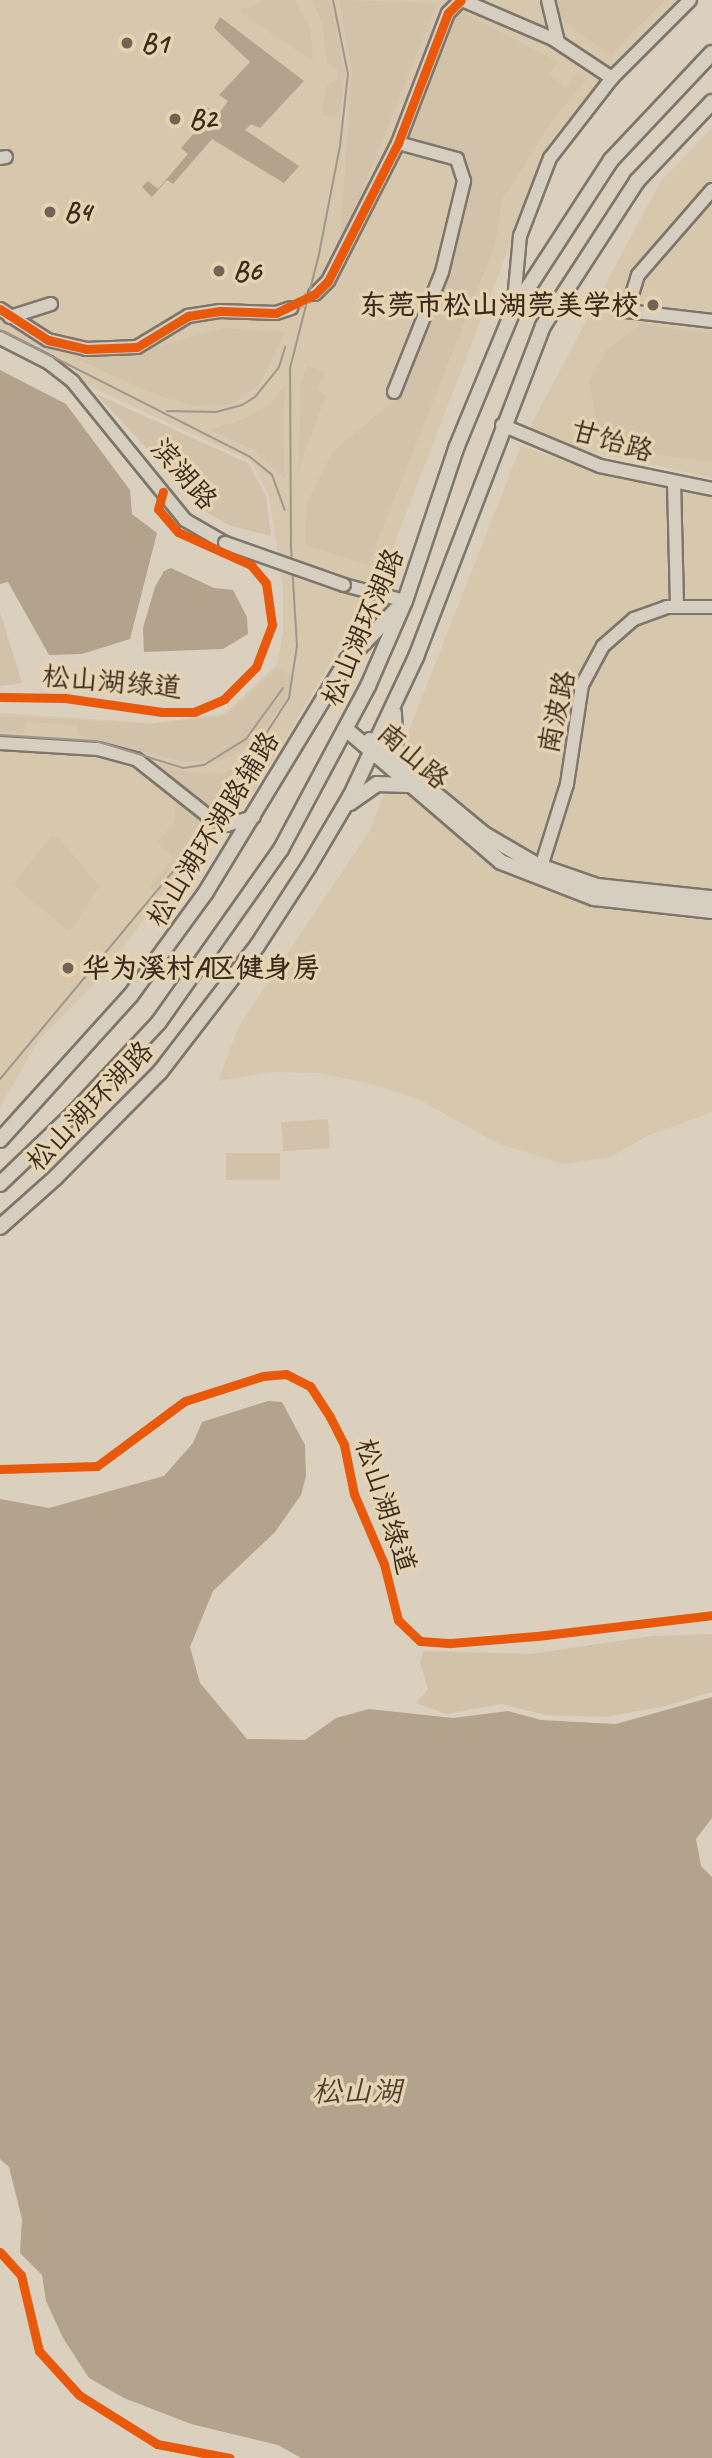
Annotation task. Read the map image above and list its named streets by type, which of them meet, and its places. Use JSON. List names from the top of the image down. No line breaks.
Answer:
{"streets":{"main road":["松山湖环湖路","南山路","松山湖环湖路辅路"],"street":["甘饴路","滨湖路","南波路"],"cycle path":["松山湖绿道"]},"crossings":[["甘饴路","松山湖环湖路"],["滨湖路","松山湖环湖路"],["滨湖路","松山湖环湖路辅路"],["松山湖环湖路","南山路"],["松山湖环湖路","松山湖环湖路辅路"],["南波路","南山路"]],"water":["松山湖"],"places":["B1","B2","B4","B6","东莞市松山湖莞美学校","华为溪村A区健身房"]}
